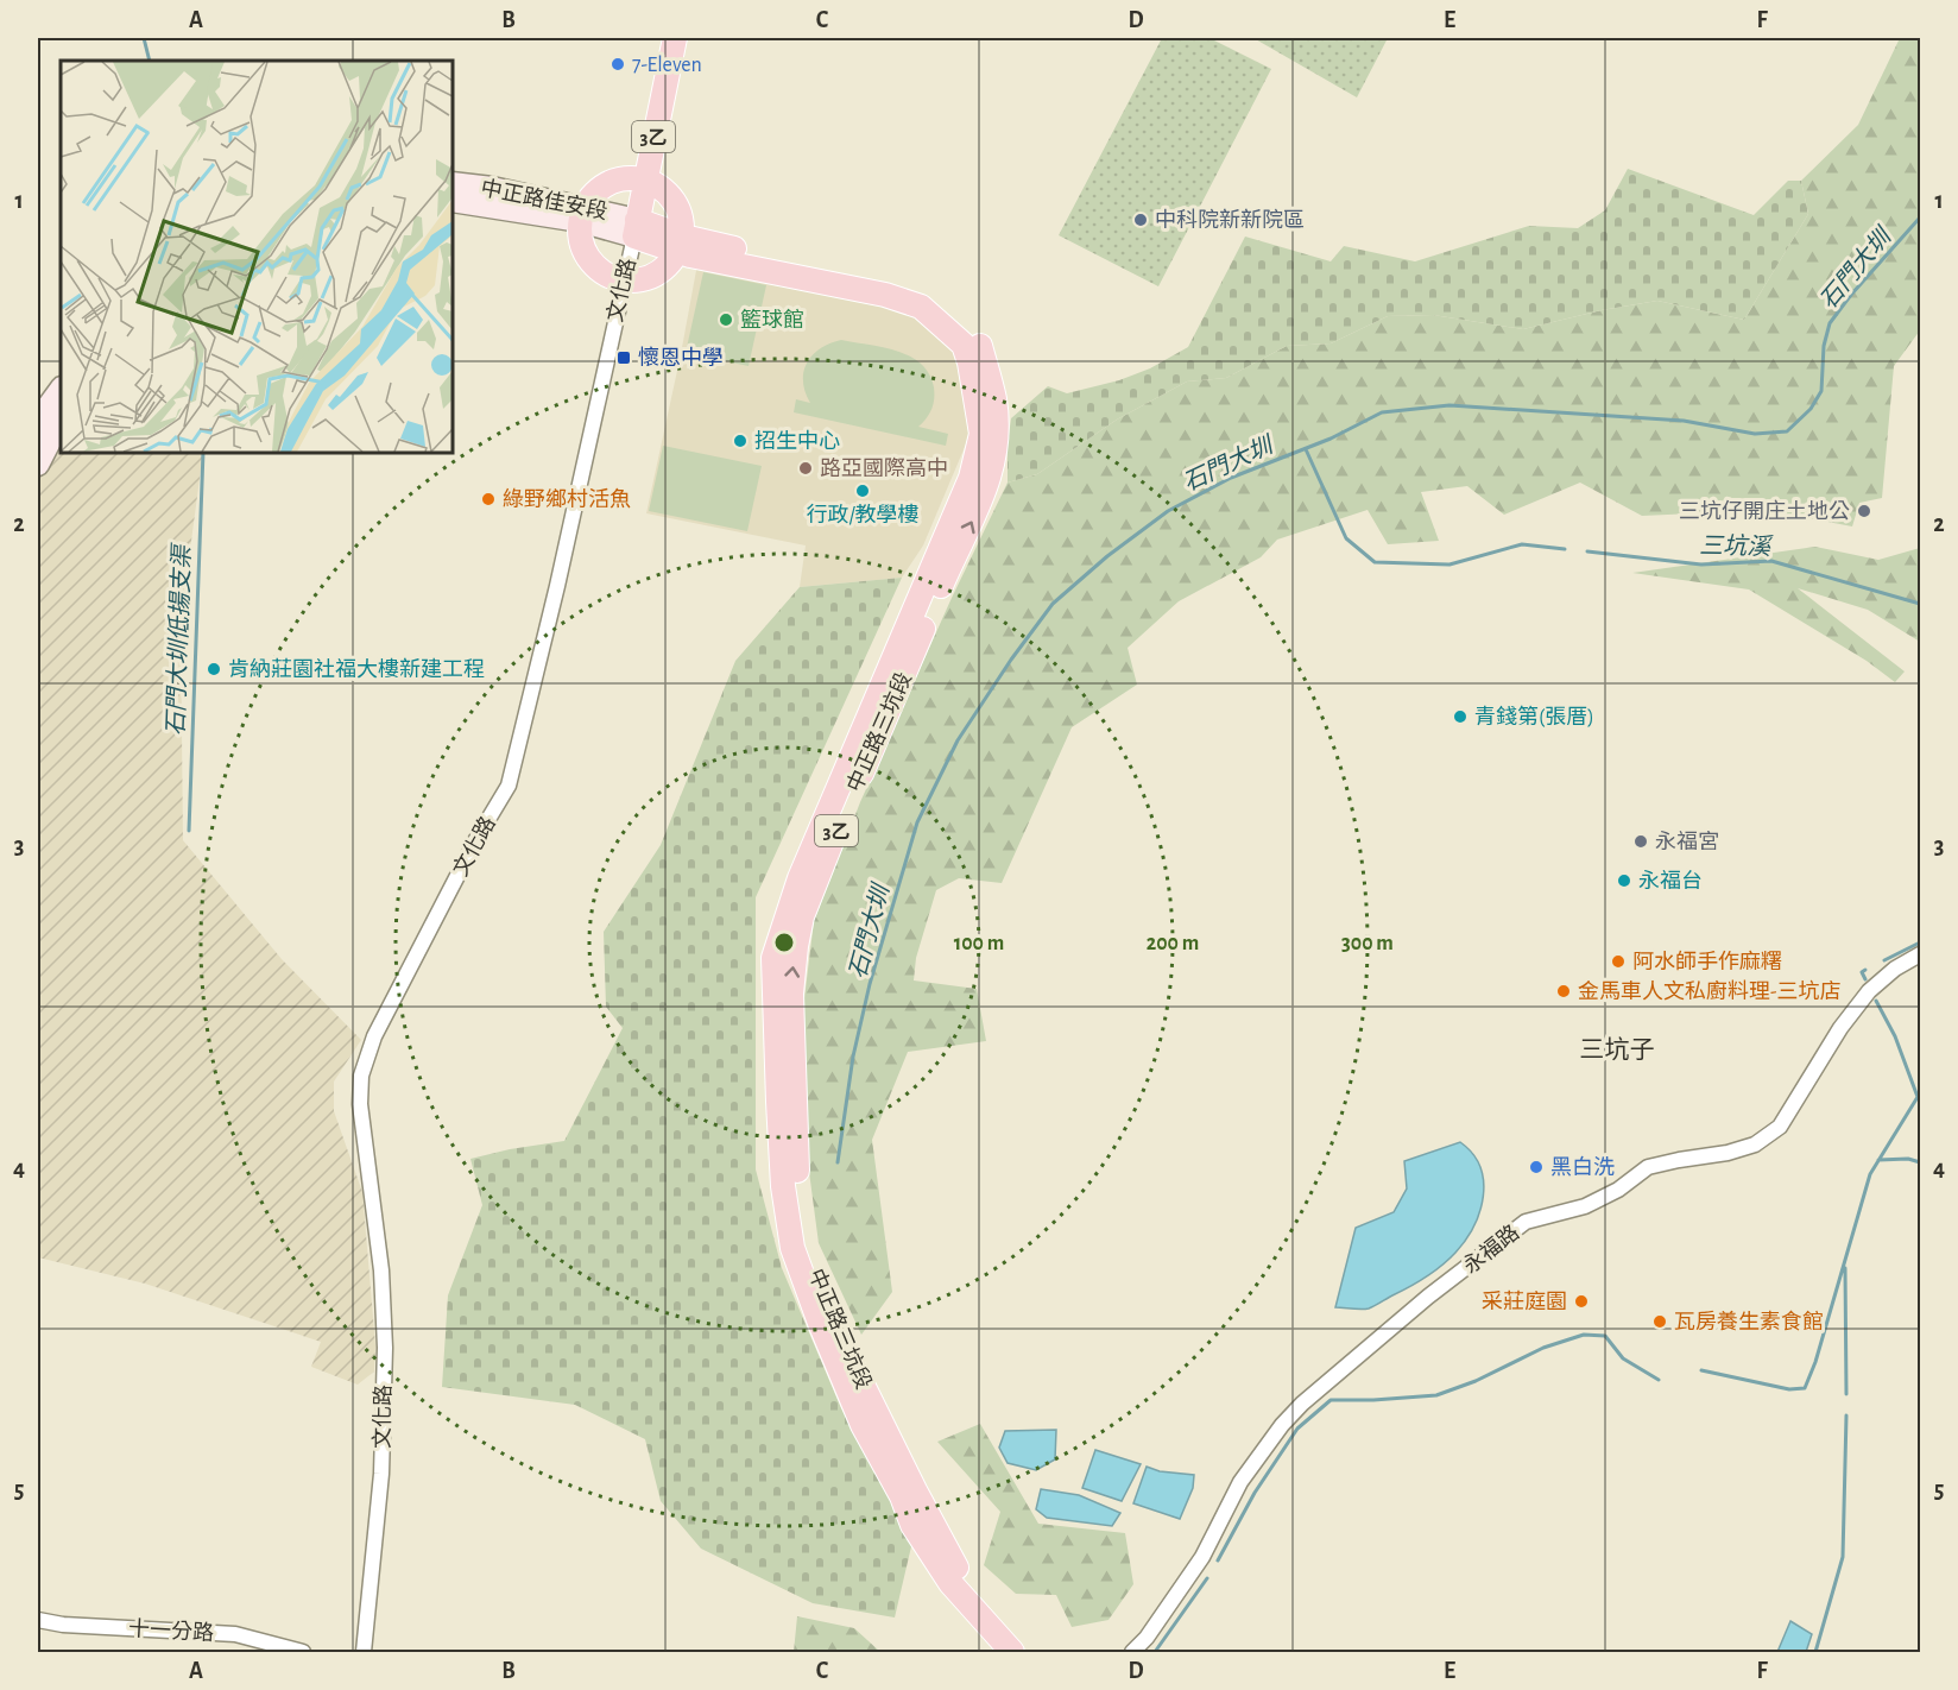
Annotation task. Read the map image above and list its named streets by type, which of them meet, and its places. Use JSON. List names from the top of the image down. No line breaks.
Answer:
{"streets":{"main road":["3乙","中正路佳安段","文化路","中正路三坑段"],"street":["永福路","十一分路"]},"crossings":[["中正路佳安段","文化路"],["中正路佳安段","中正路三坑段"],["文化路","中正路三坑段"]],"one_way":["中正路三坑段"],"districts":["三坑子"],"water":["石門大圳","三坑溪","石門大圳低揚支渠"],"places":{"other":["7-Eleven","中科院新新院區","籃球館","招生中心","路亞國際高中","行政/教學樓","綠野鄉村活魚","三坑仔開庄土地公","肯納莊園社福大樓新建工程","青錢第(張厝)","永福宮","永福台","阿水師手作麻糬","金馬車人文私廚料理-三坑店","黑白洗","采莊庭園","瓦房養生素食館"],"transit":["懷恩中學"]},"grid":{"columns":["A","B","C","D","E","F"],"rows":["1","2","3","4","5"]},"rings":["100 m","200 m","300 m"]}
